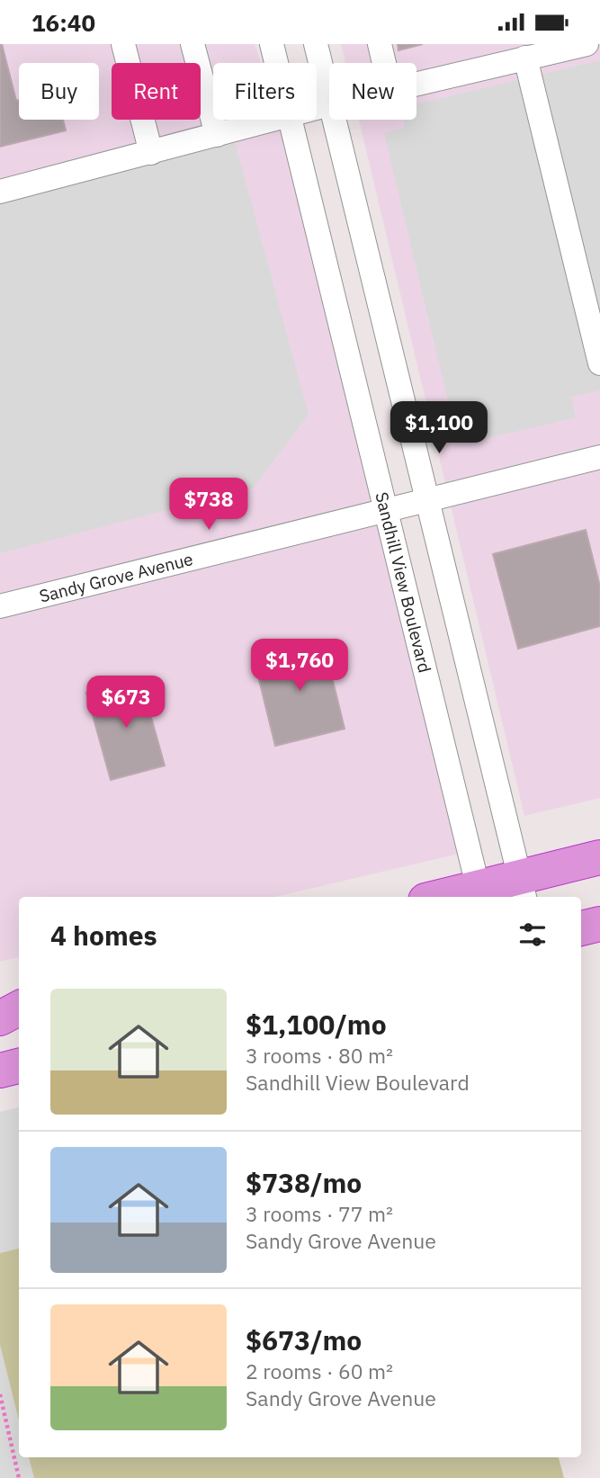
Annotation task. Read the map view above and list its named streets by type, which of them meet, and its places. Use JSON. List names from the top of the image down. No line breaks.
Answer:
{"streets":{"street":["Sandy Grove Avenue","Sandhill View Boulevard"]},"crossings":[["Sandy Grove Avenue","Sandhill View Boulevard"]],"page":{"status":"16:40","chip":["Buy","Rent","Filters","New"],"price":["$1,100","$738","$1,760","$673"],"heading":"4 homes","list":[{"name":"$1,100/mo","note":"3 rooms · 80 m² · Sandhill View Boulevard"},{"name":"$738/mo","note":"3 rooms · 77 m² · Sandy Grove Avenue"},{"name":"$673/mo","note":"2 rooms · 60 m² · Sandy Grove Avenue"}]}}
